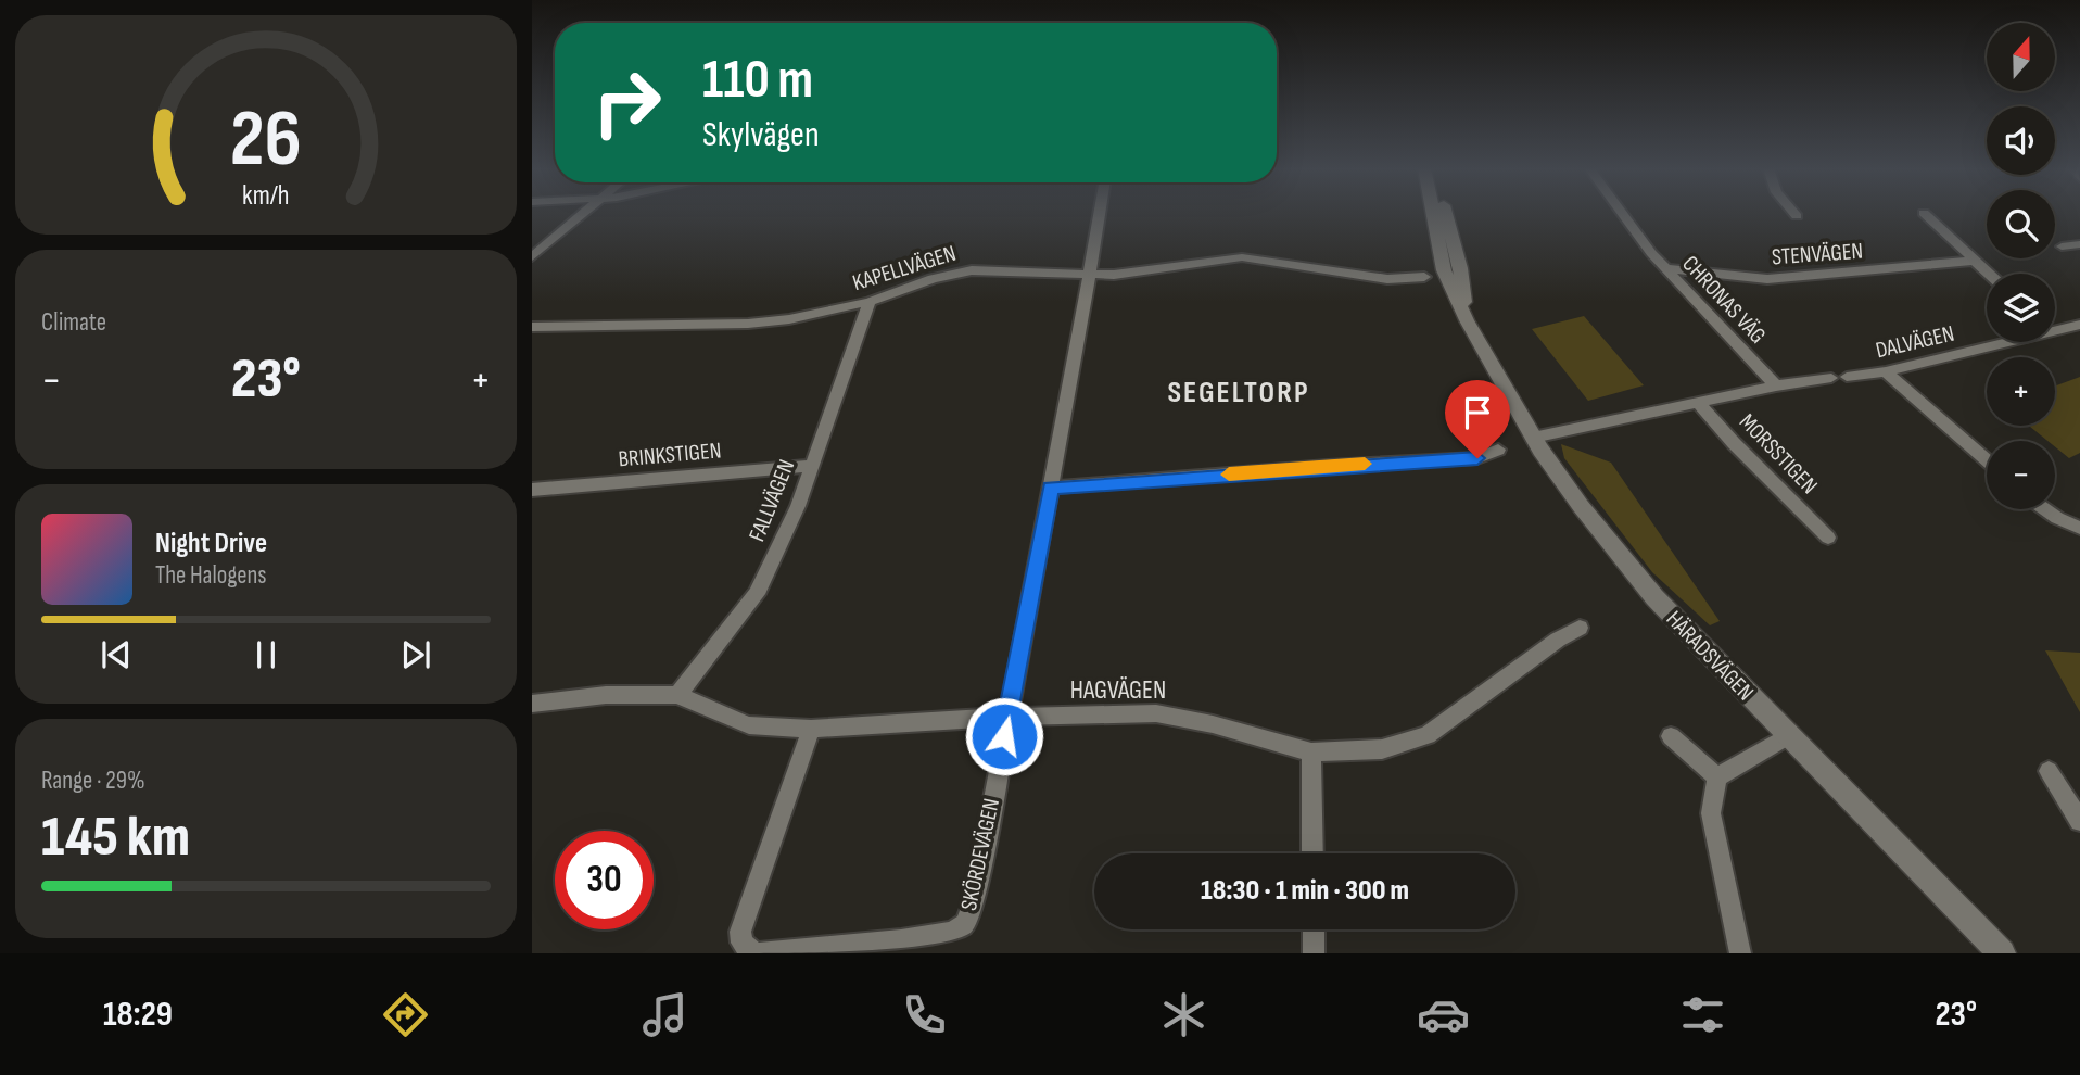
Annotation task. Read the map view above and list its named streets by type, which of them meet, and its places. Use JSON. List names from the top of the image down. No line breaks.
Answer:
{"streets":{"street":["STENVÄGEN","KAPELLVÄGEN","CHRONAS VÄG","DALVÄGEN","MORSSTIGEN","BRINKSTIGEN","FALLVÄGEN","HÄRADSVÄGEN","HAGVÄGEN","SKÖRDEVÄGEN"]},"crossings":[["STENVÄGEN","CHRONAS VÄG"],["KAPELLVÄGEN","FALLVÄGEN"],["KAPELLVÄGEN","SKÖRDEVÄGEN"],["CHRONAS VÄG","DALVÄGEN"],["BRINKSTIGEN","FALLVÄGEN"],["FALLVÄGEN","HAGVÄGEN"],["HAGVÄGEN","SKÖRDEVÄGEN"]],"districts":["SEGELTORP"],"north":"top","page":{"map_buttons":["+","−"],"turn":["110 m","Skylvägen"],"tile":["Climate",["Range · 29%","145 km"]],"heat":["−","23°","+"],"song":["Night Drive","The Halogens"],"limit":"30","trip":"18:30 · 1 min · 300 m","tabs":["18:29","23°"],"gauge":["26","km/h"]}}
